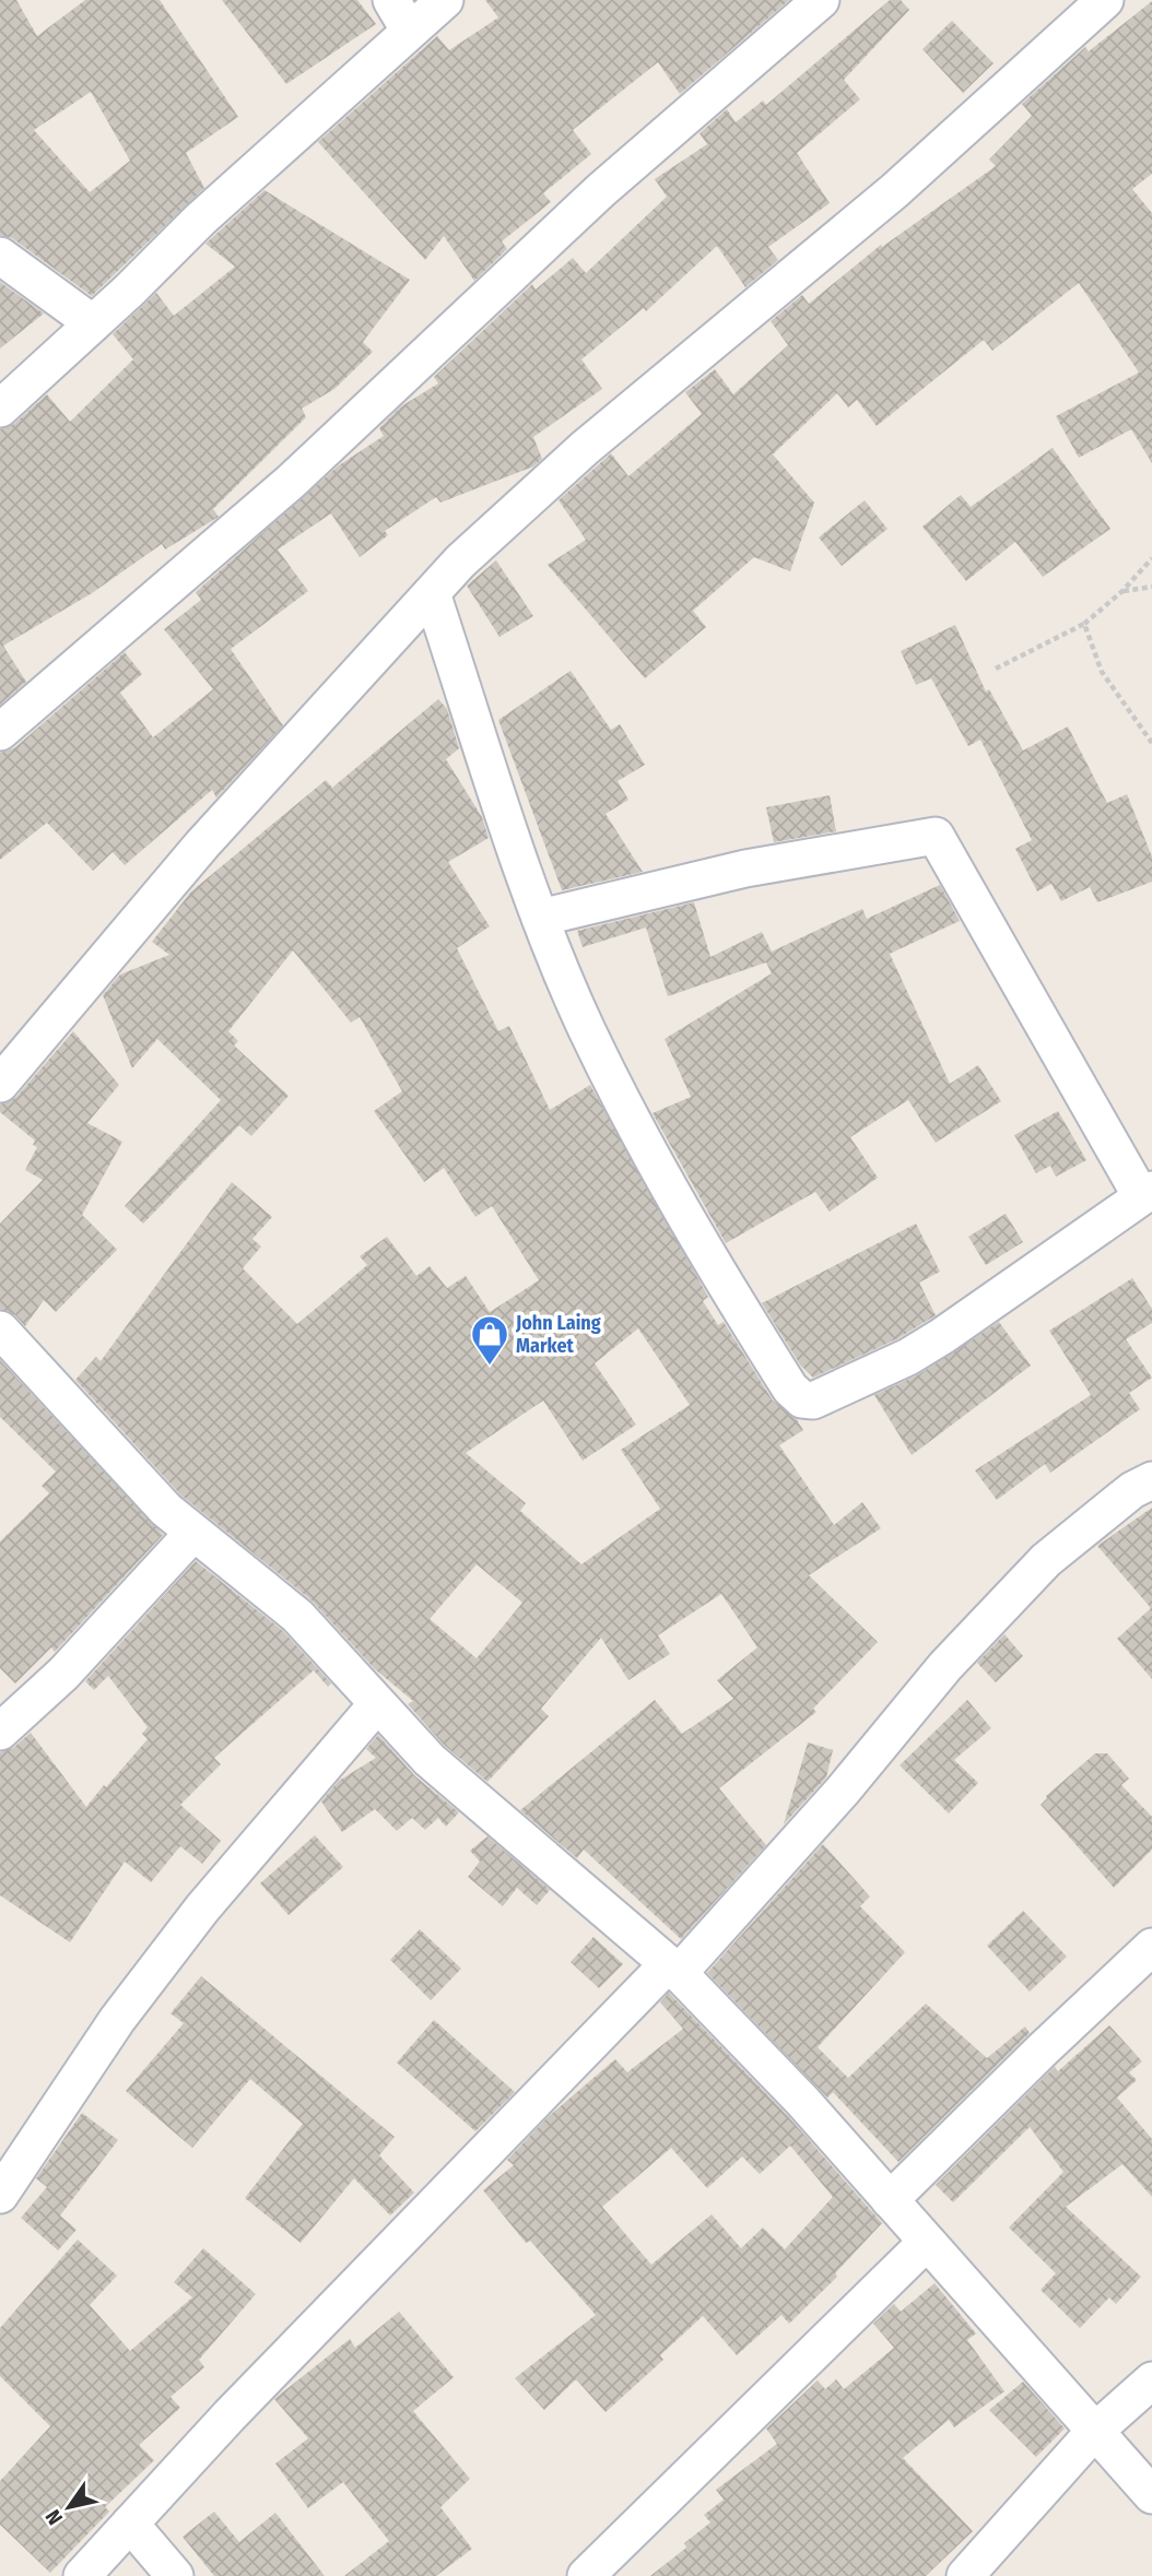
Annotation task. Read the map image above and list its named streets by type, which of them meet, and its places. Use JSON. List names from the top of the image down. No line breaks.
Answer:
{"places":{"shop":["John Laing Market"]},"north":"bottom left"}
